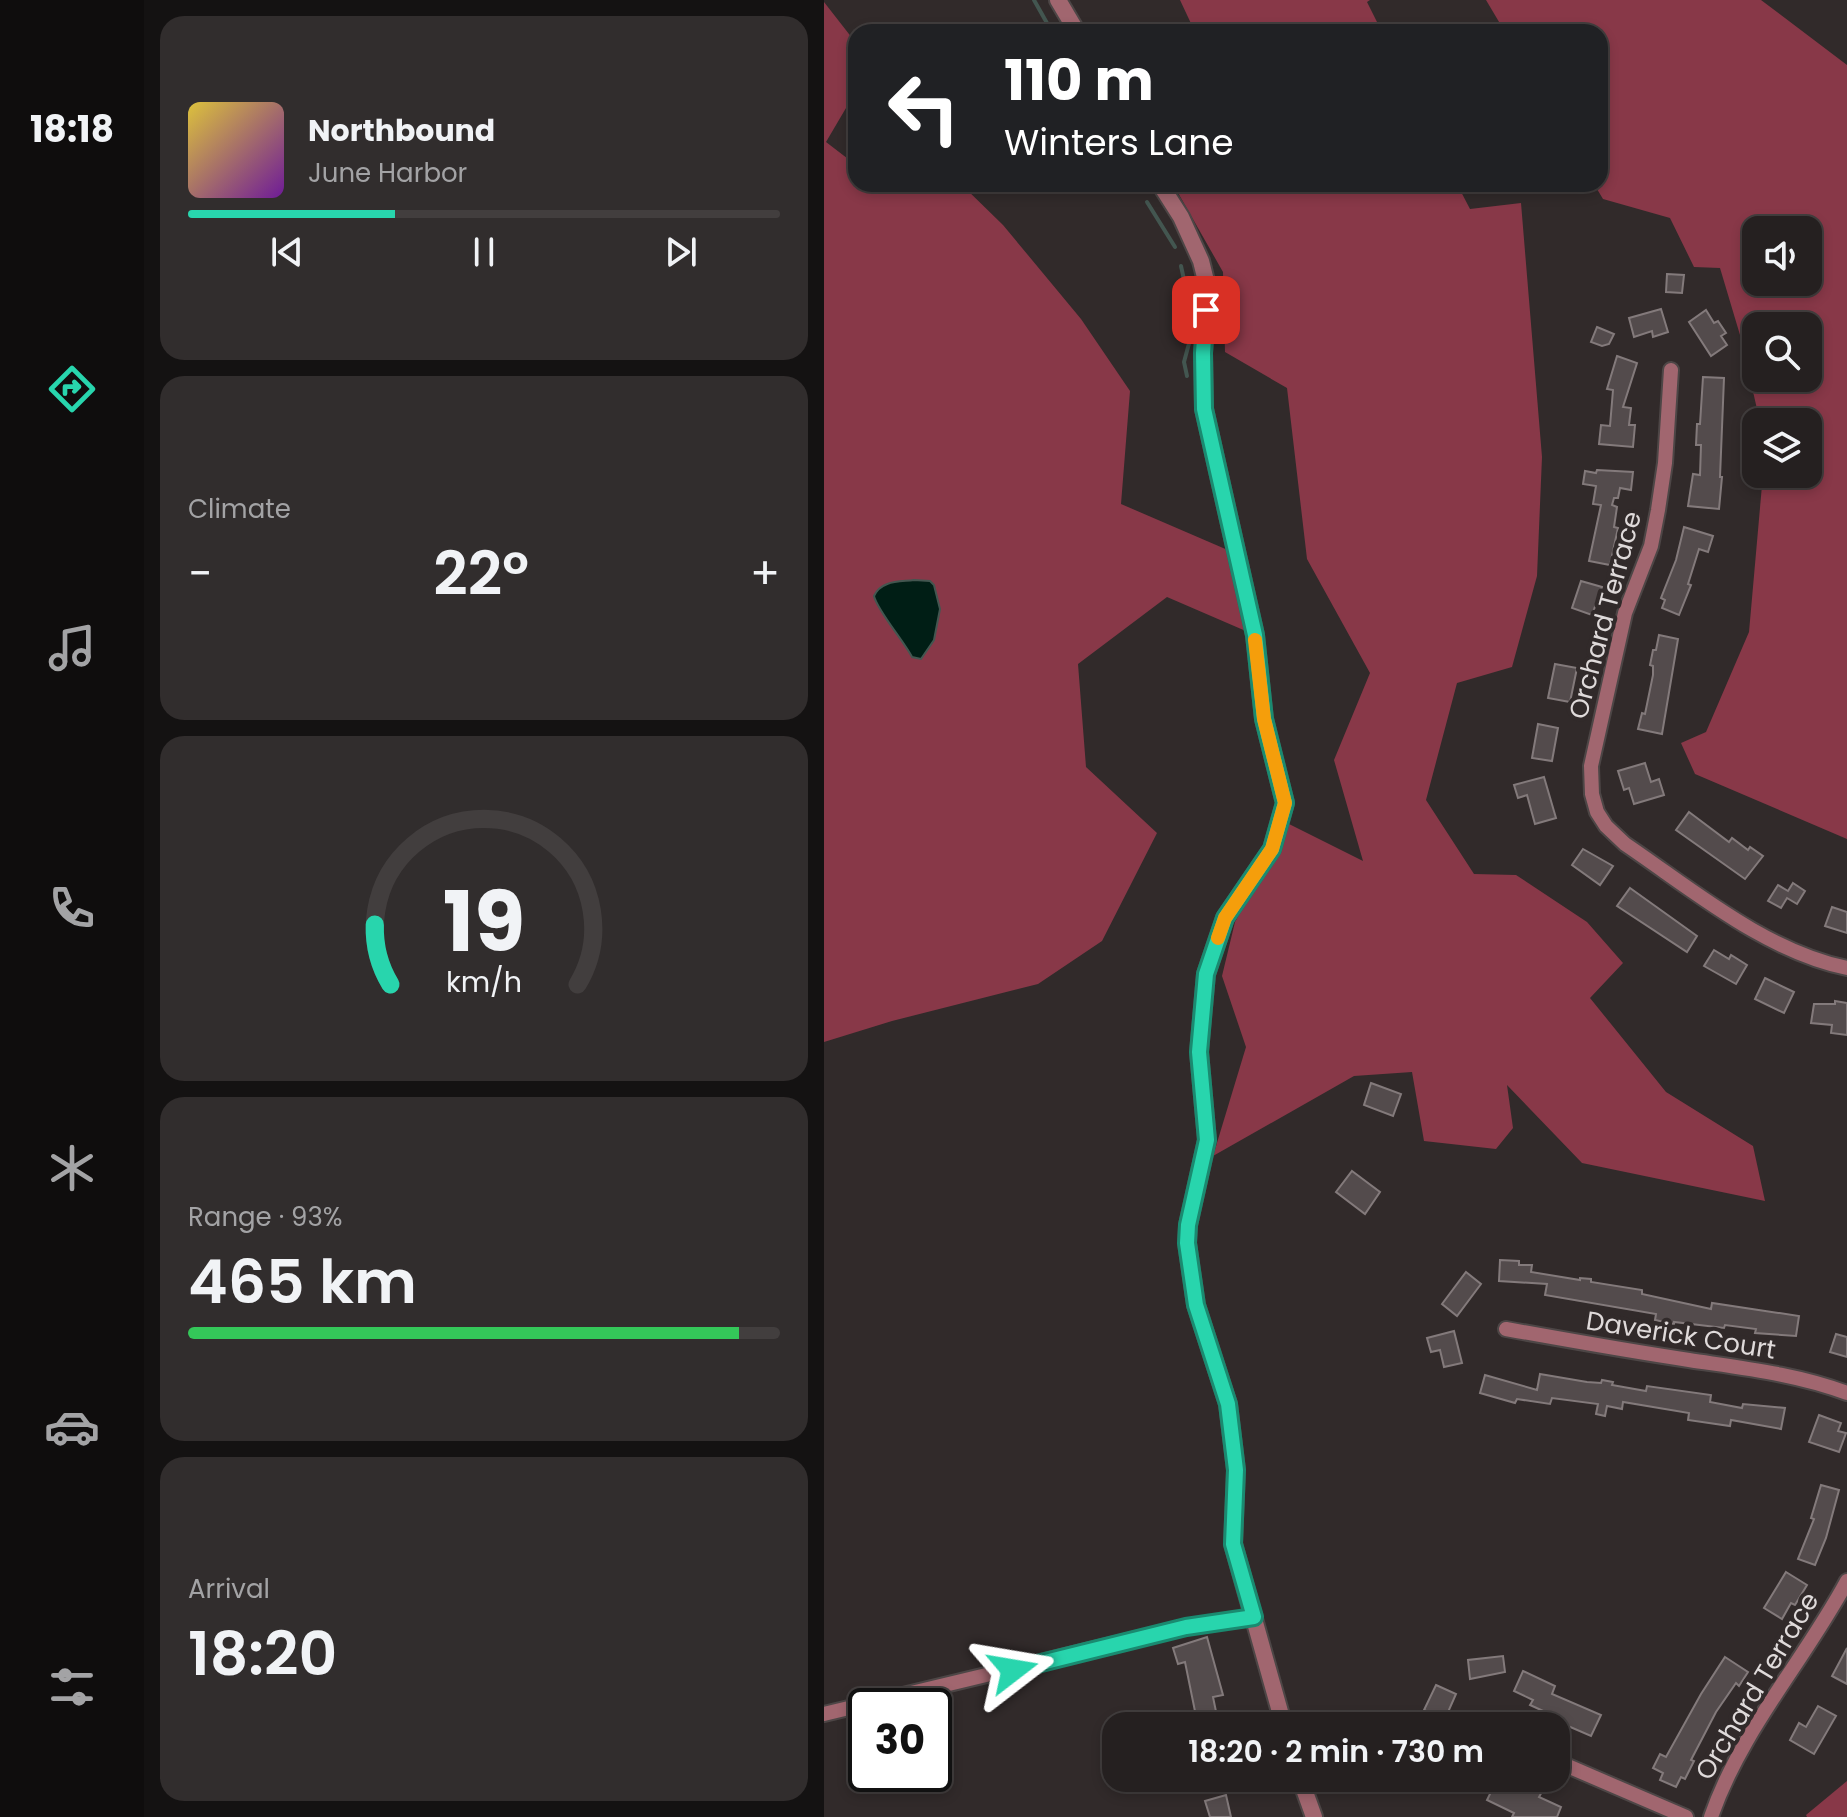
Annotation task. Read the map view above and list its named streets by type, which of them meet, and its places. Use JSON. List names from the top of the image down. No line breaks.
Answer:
{"streets":{"street":["Orchard Terrace","Daverick Court"]},"page":{"tabs":"18:18","turn":["110 m","Winters Lane"],"song":["Northbound","June Harbor"],"tile":["Climate",["Range · 93%","465 km"],["Arrival","18:20"]],"heat":["−","22°","+"],"limit":"30","trip":"18:20 · 2 min · 730 m","gauge":["19","km/h"]}}
